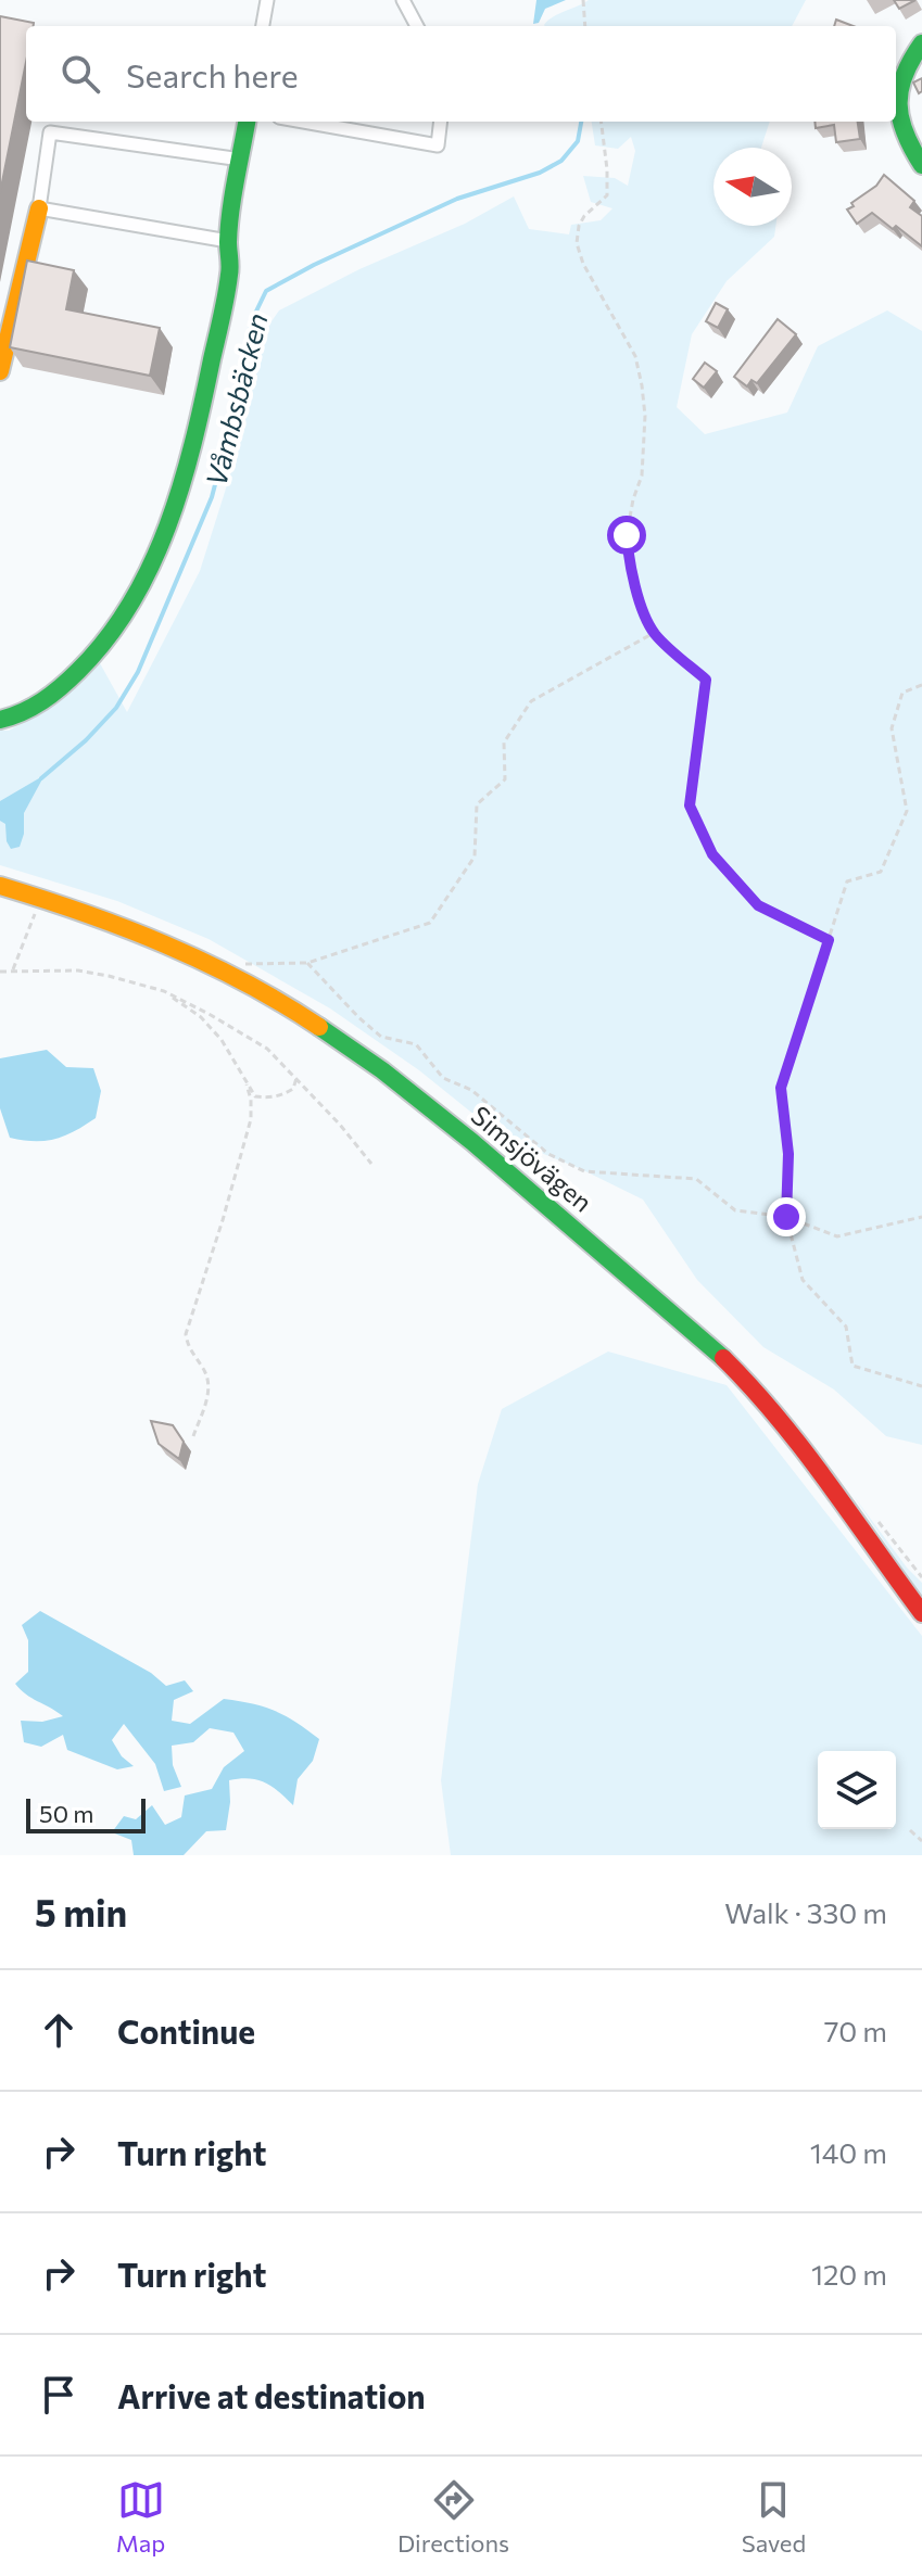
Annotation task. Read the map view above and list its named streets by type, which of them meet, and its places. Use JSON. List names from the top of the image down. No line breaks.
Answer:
{"streets":{"street":["Simsjövägen"]},"water":["Våmbsbäcken"],"scale_bar":"50 m","north":"left","page":{"search":"Search here","scale":"50 m","heading":["5 min","Walk · 330 m"],"list":[["Continue","70 m"],["Turn right","140 m"],["Turn right","120 m"],"Arrive at destination"],"nav":["Map","Directions","Saved"]}}
